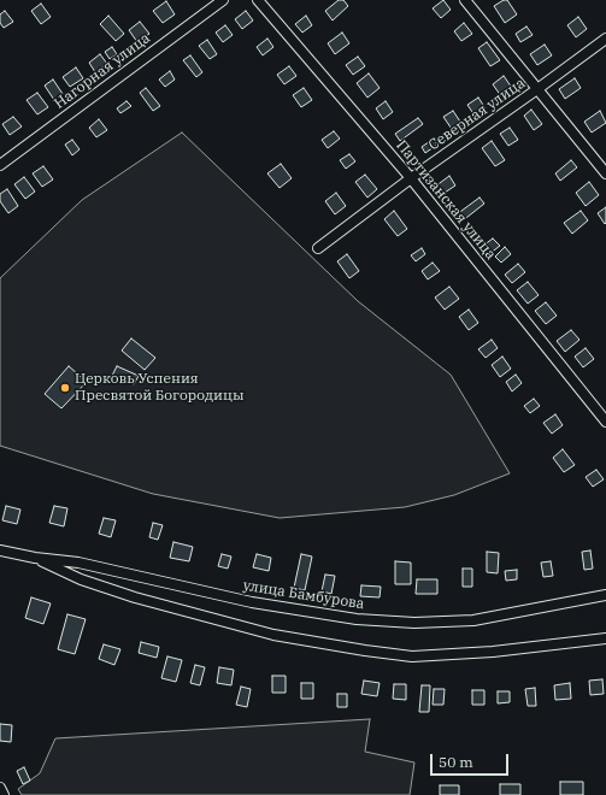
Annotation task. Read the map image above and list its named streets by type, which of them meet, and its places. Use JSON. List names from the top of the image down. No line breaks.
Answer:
{"streets":{"street":["Нагорная улица","Северная улица","Партизанская улица","улица Бамбурова"]},"crossings":[["Северная улица","Партизанская улица"]],"places":["Церковь Успения Пресвятой Богородицы"],"scale_bar":"50 m"}
